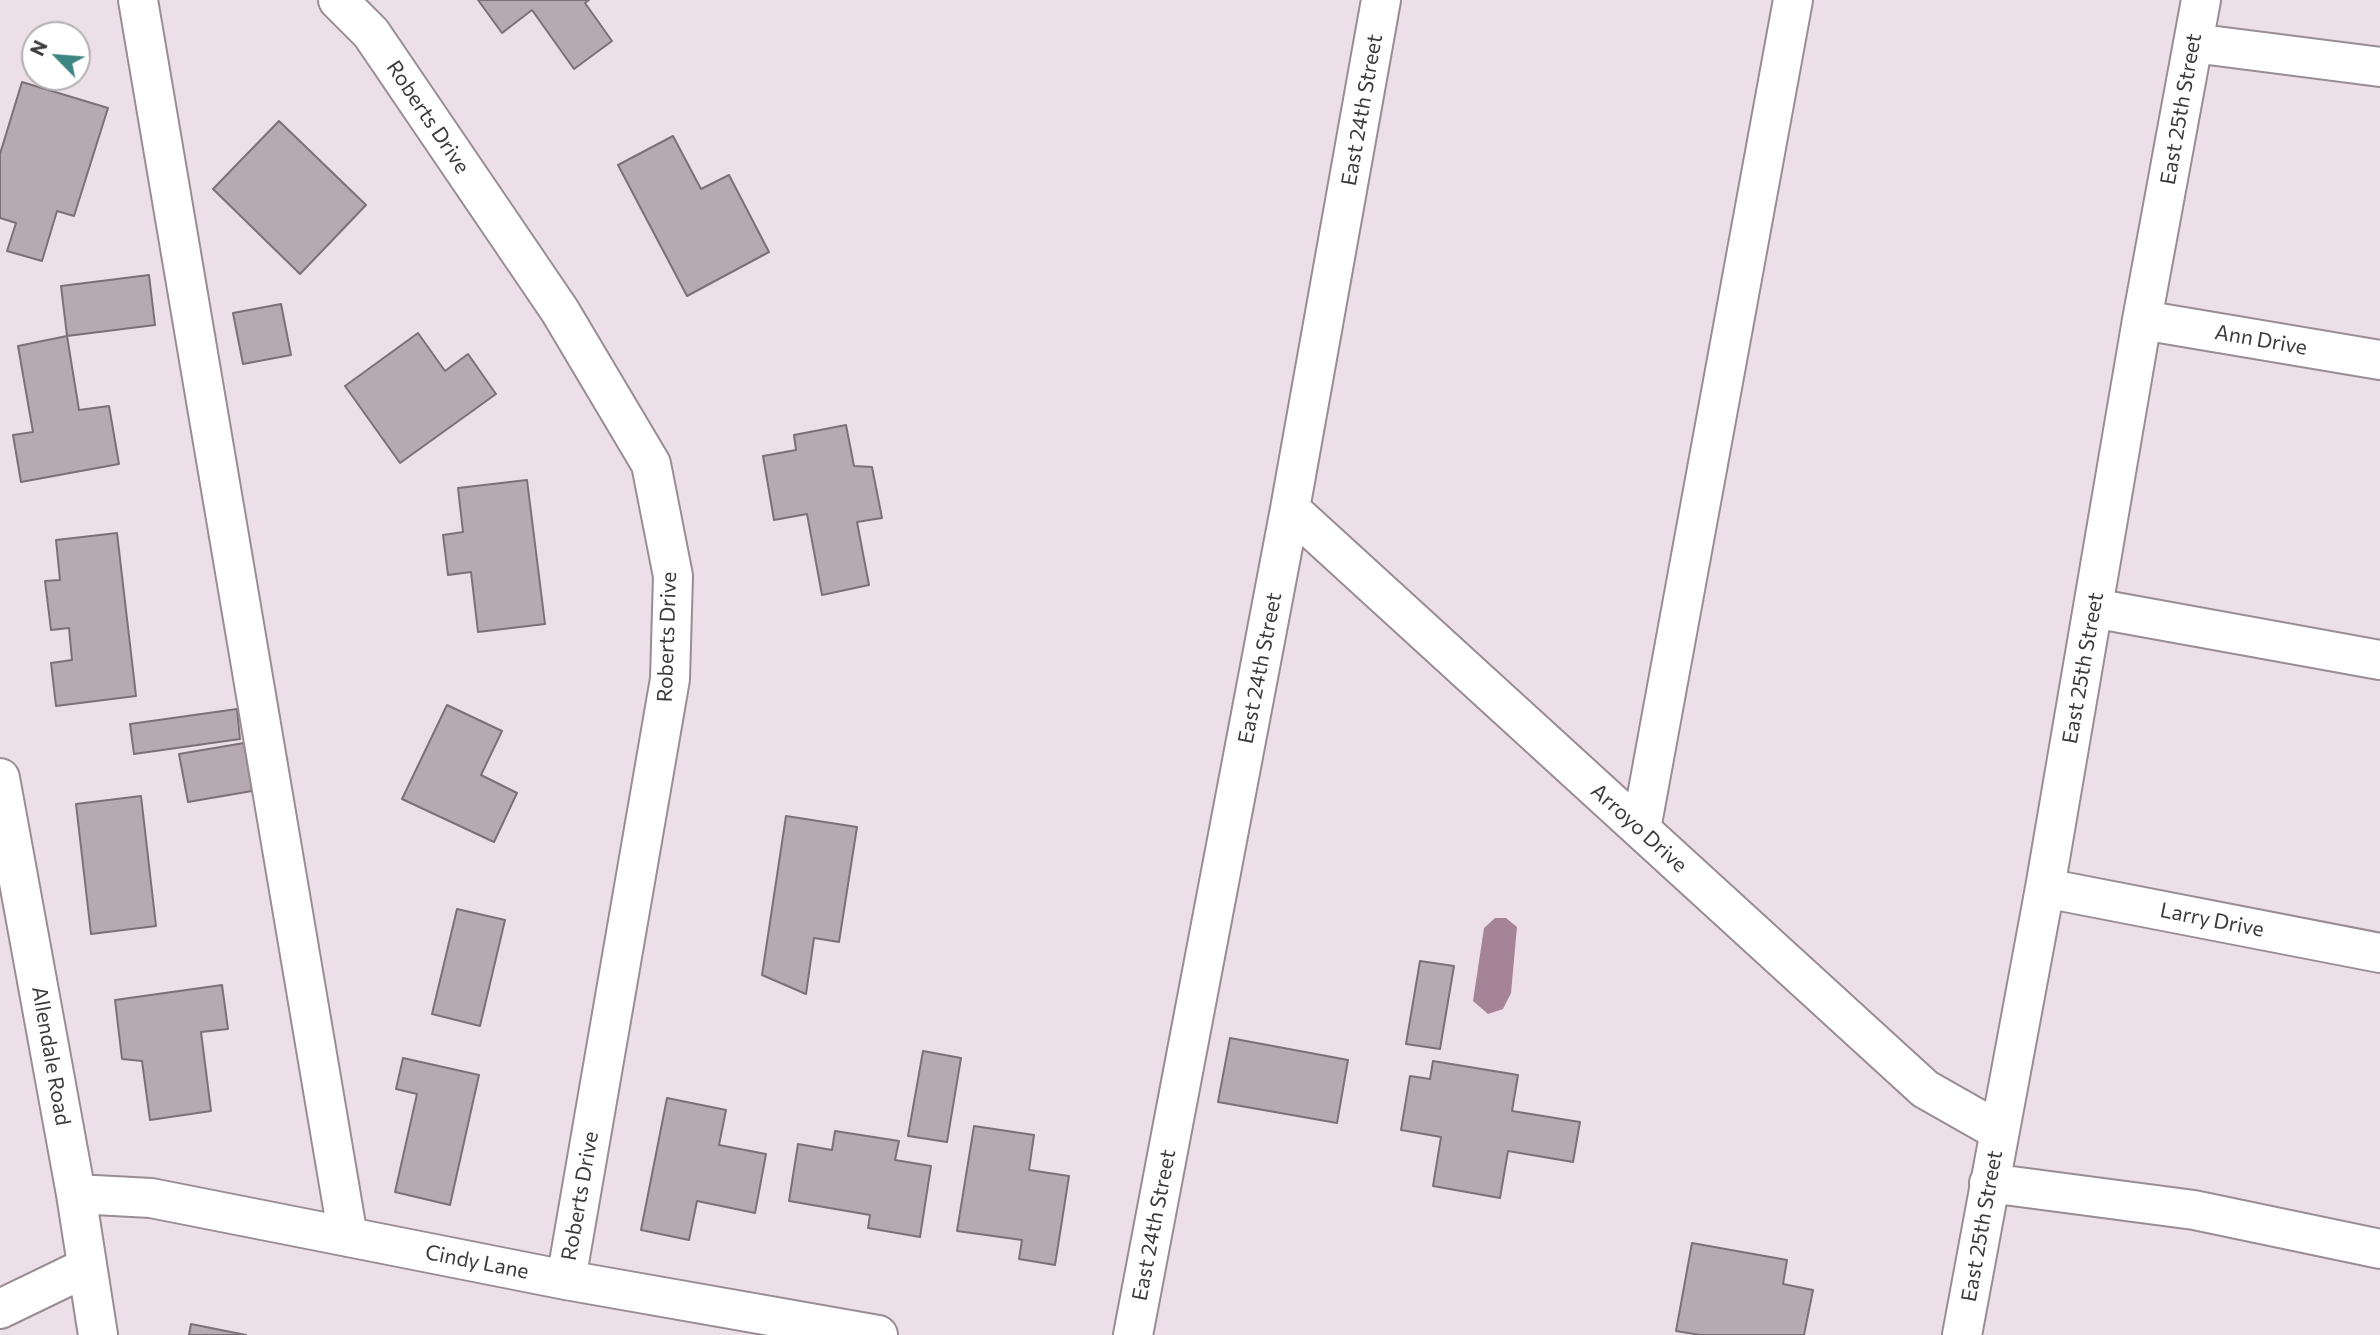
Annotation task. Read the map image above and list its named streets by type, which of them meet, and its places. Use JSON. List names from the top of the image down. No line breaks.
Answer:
{"streets":{"street":["East 25th Street","East 24th Street","Roberts Drive","Ann Drive","Arroyo Drive","Larry Drive","Allendale Road","Cindy Lane"]},"crossings":[["East 25th Street","Ann Drive"],["East 25th Street","Arroyo Drive"],["East 25th Street","Larry Drive"],["East 24th Street","Arroyo Drive"],["Roberts Drive","Cindy Lane"],["Allendale Road","Cindy Lane"]],"north":"top left"}
